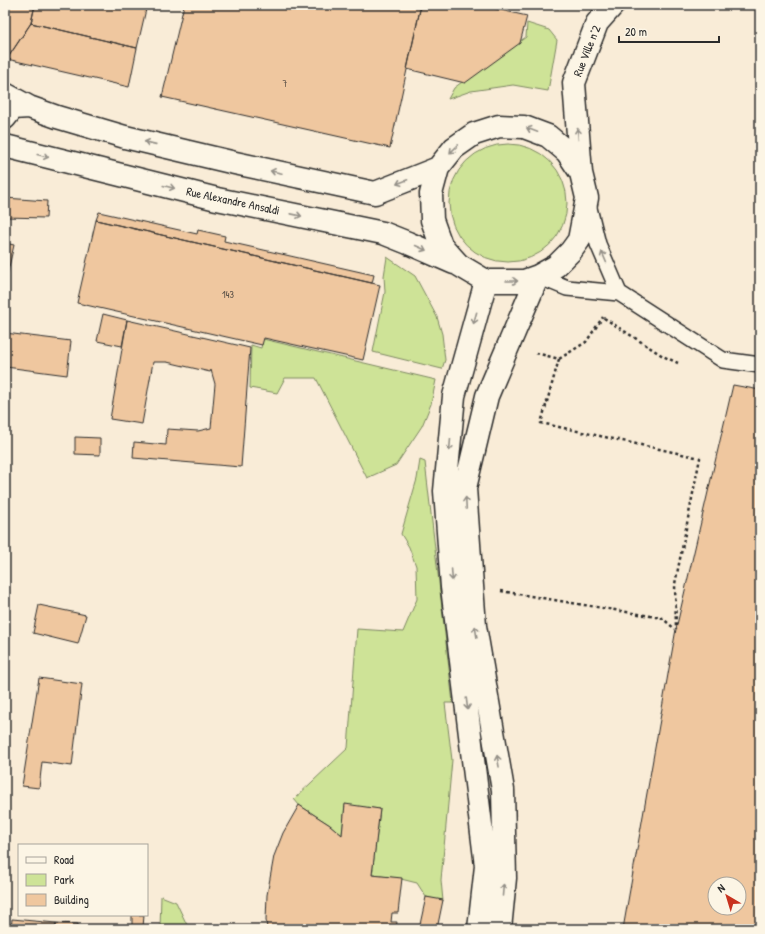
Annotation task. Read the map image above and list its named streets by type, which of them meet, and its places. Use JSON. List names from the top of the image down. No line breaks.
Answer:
{"streets":{"street":["Rue Ville n°2","Rue Alexandre Ansaldi"]},"crossings":[["Rue Ville n°2","Rue Alexandre Ansaldi"]],"house_numbers":["7","143"],"legend":["Road","Park","Building"],"scale_bar":"20 m","north":"top left"}
